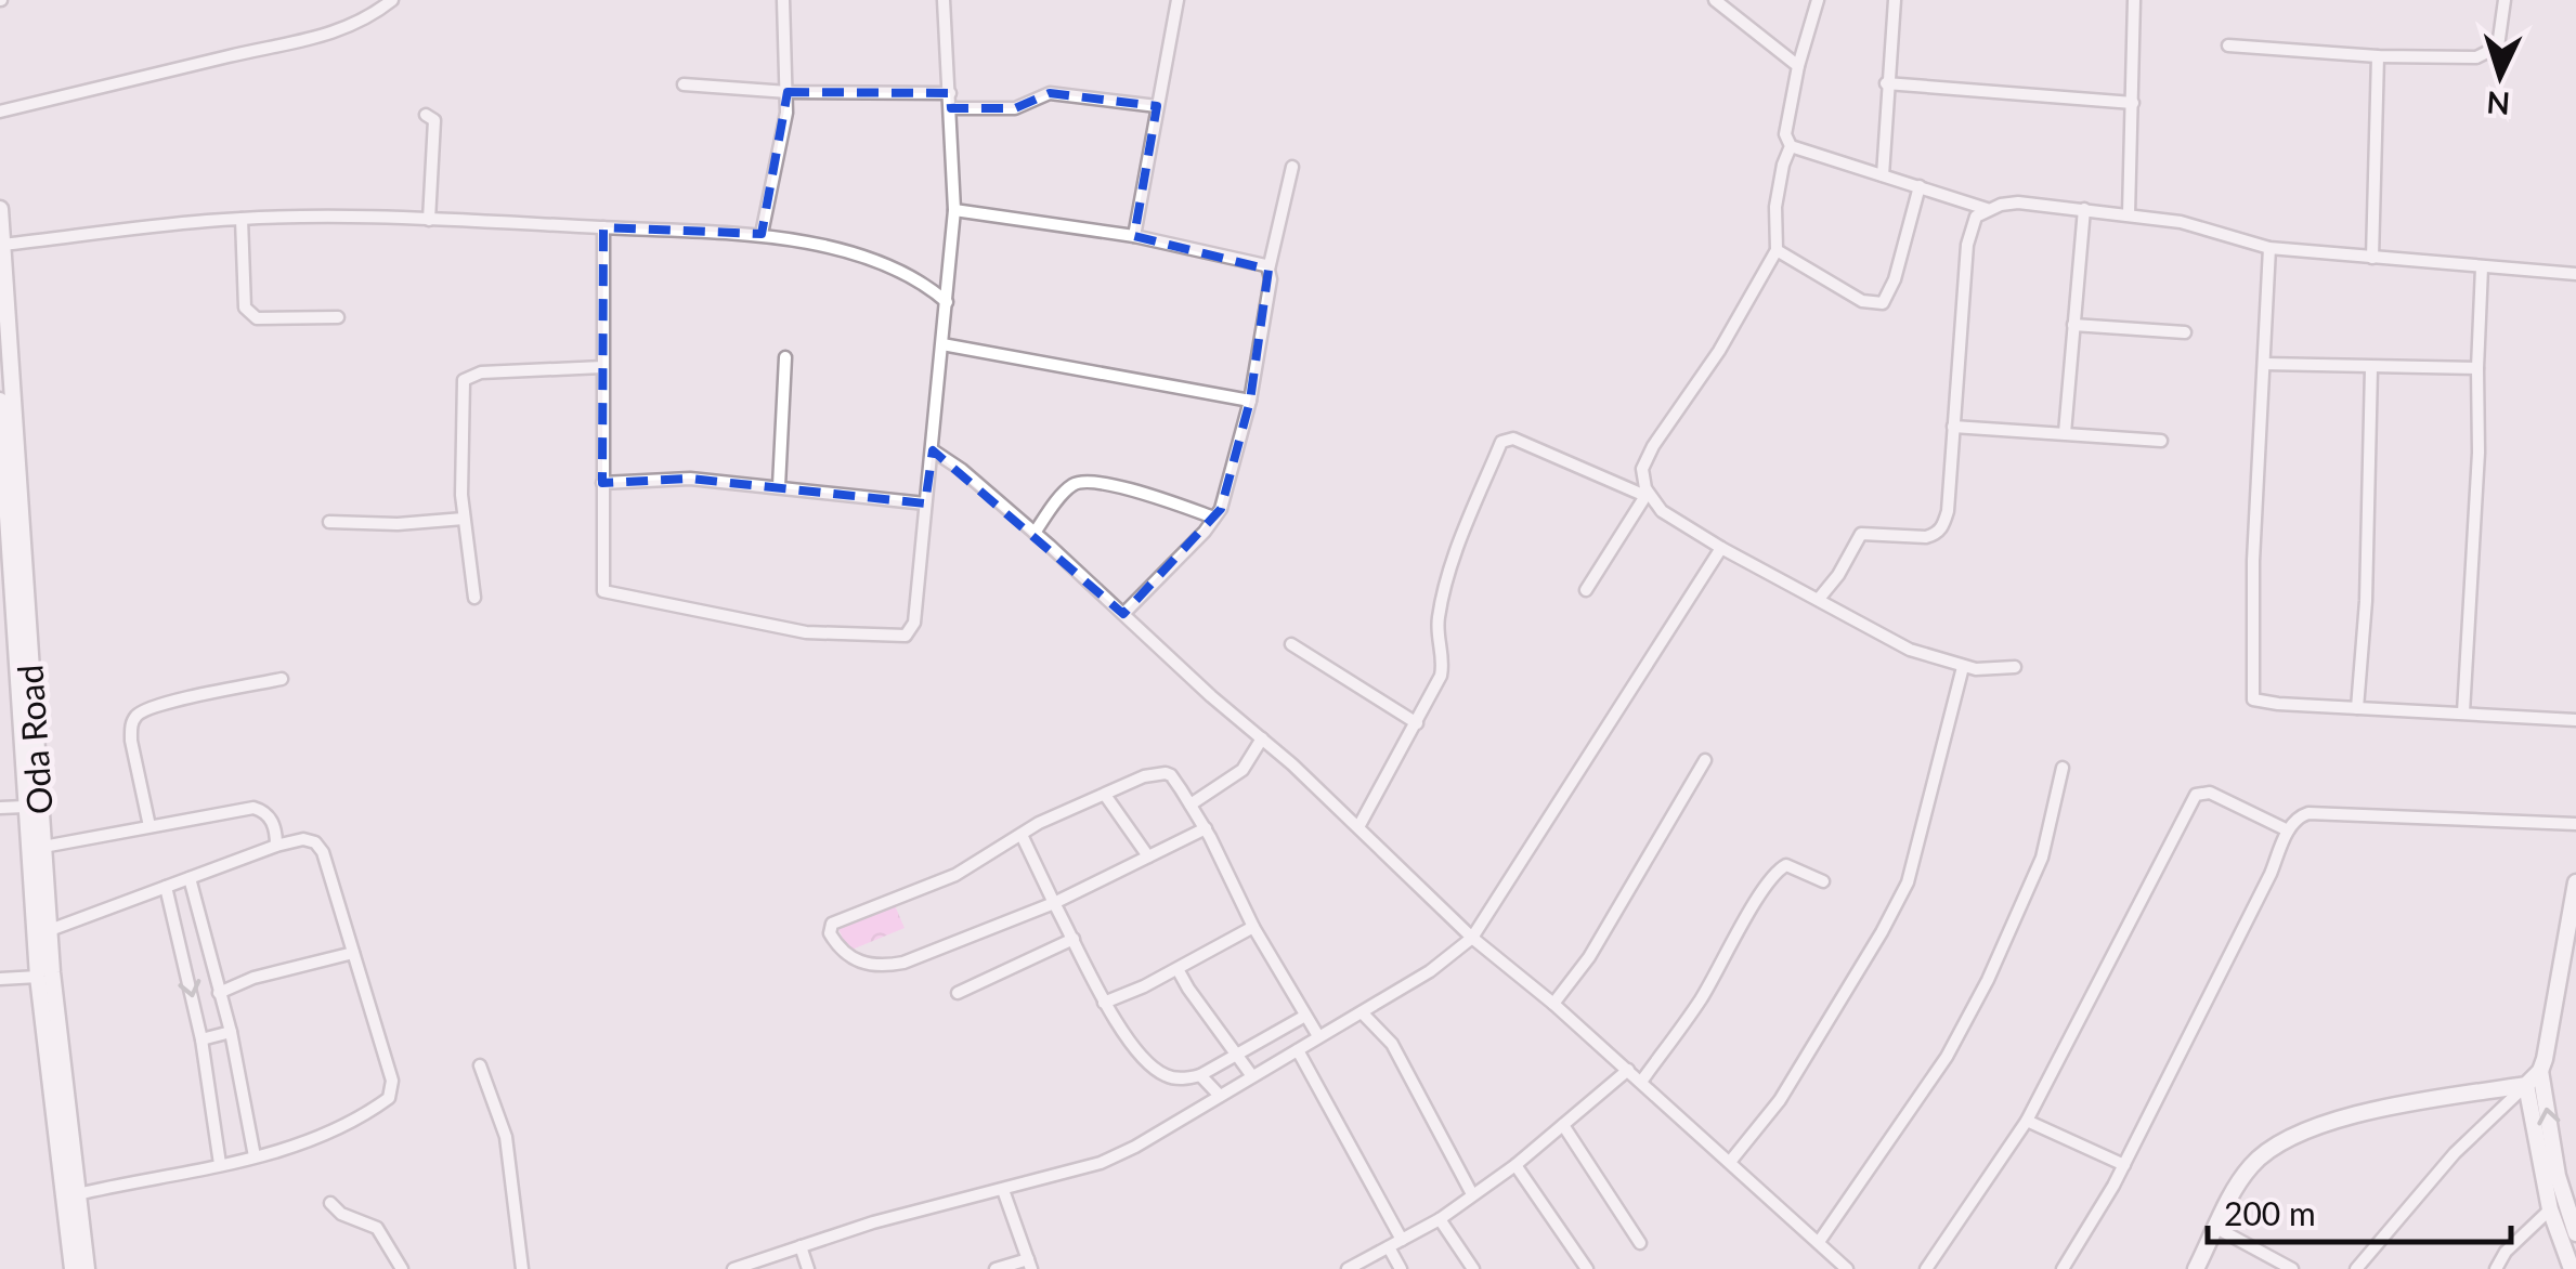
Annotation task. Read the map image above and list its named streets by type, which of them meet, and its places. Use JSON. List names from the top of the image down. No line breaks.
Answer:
{"streets":{"street":["Oda Road"]},"scale_bar":"200 m","north":"bottom"}
